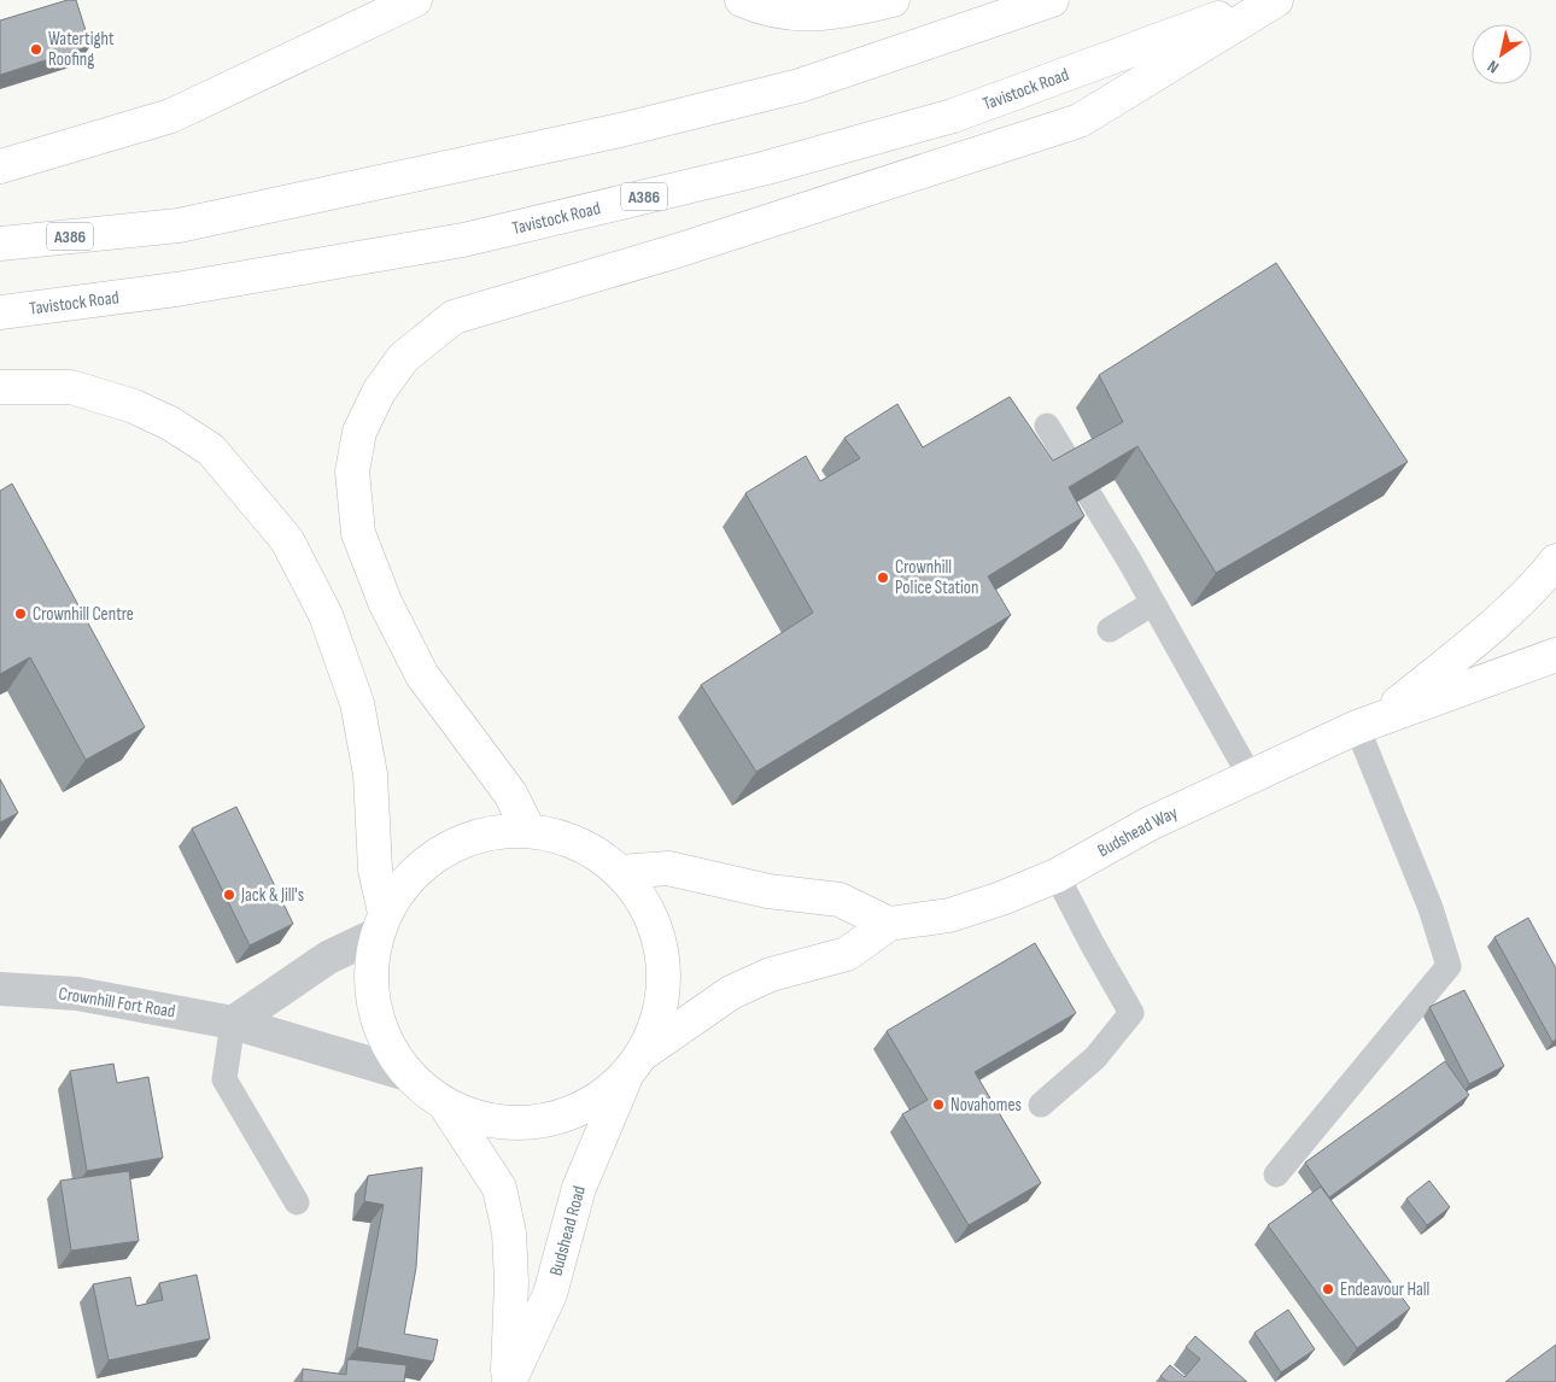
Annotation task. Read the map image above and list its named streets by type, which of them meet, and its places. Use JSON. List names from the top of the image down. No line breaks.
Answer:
{"streets":{"main road":["Tavistock Road","A386","Budshead Way","Budshead Road"],"street":["Crownhill Fort Road"]},"crossings":[["Budshead Way","Budshead Road"]],"places":["Watertight Roofing","Crownhill Police Station","Crownhill Centre","Jack & Jill's","Novahomes","Endeavour Hall"],"north":"bottom left"}
